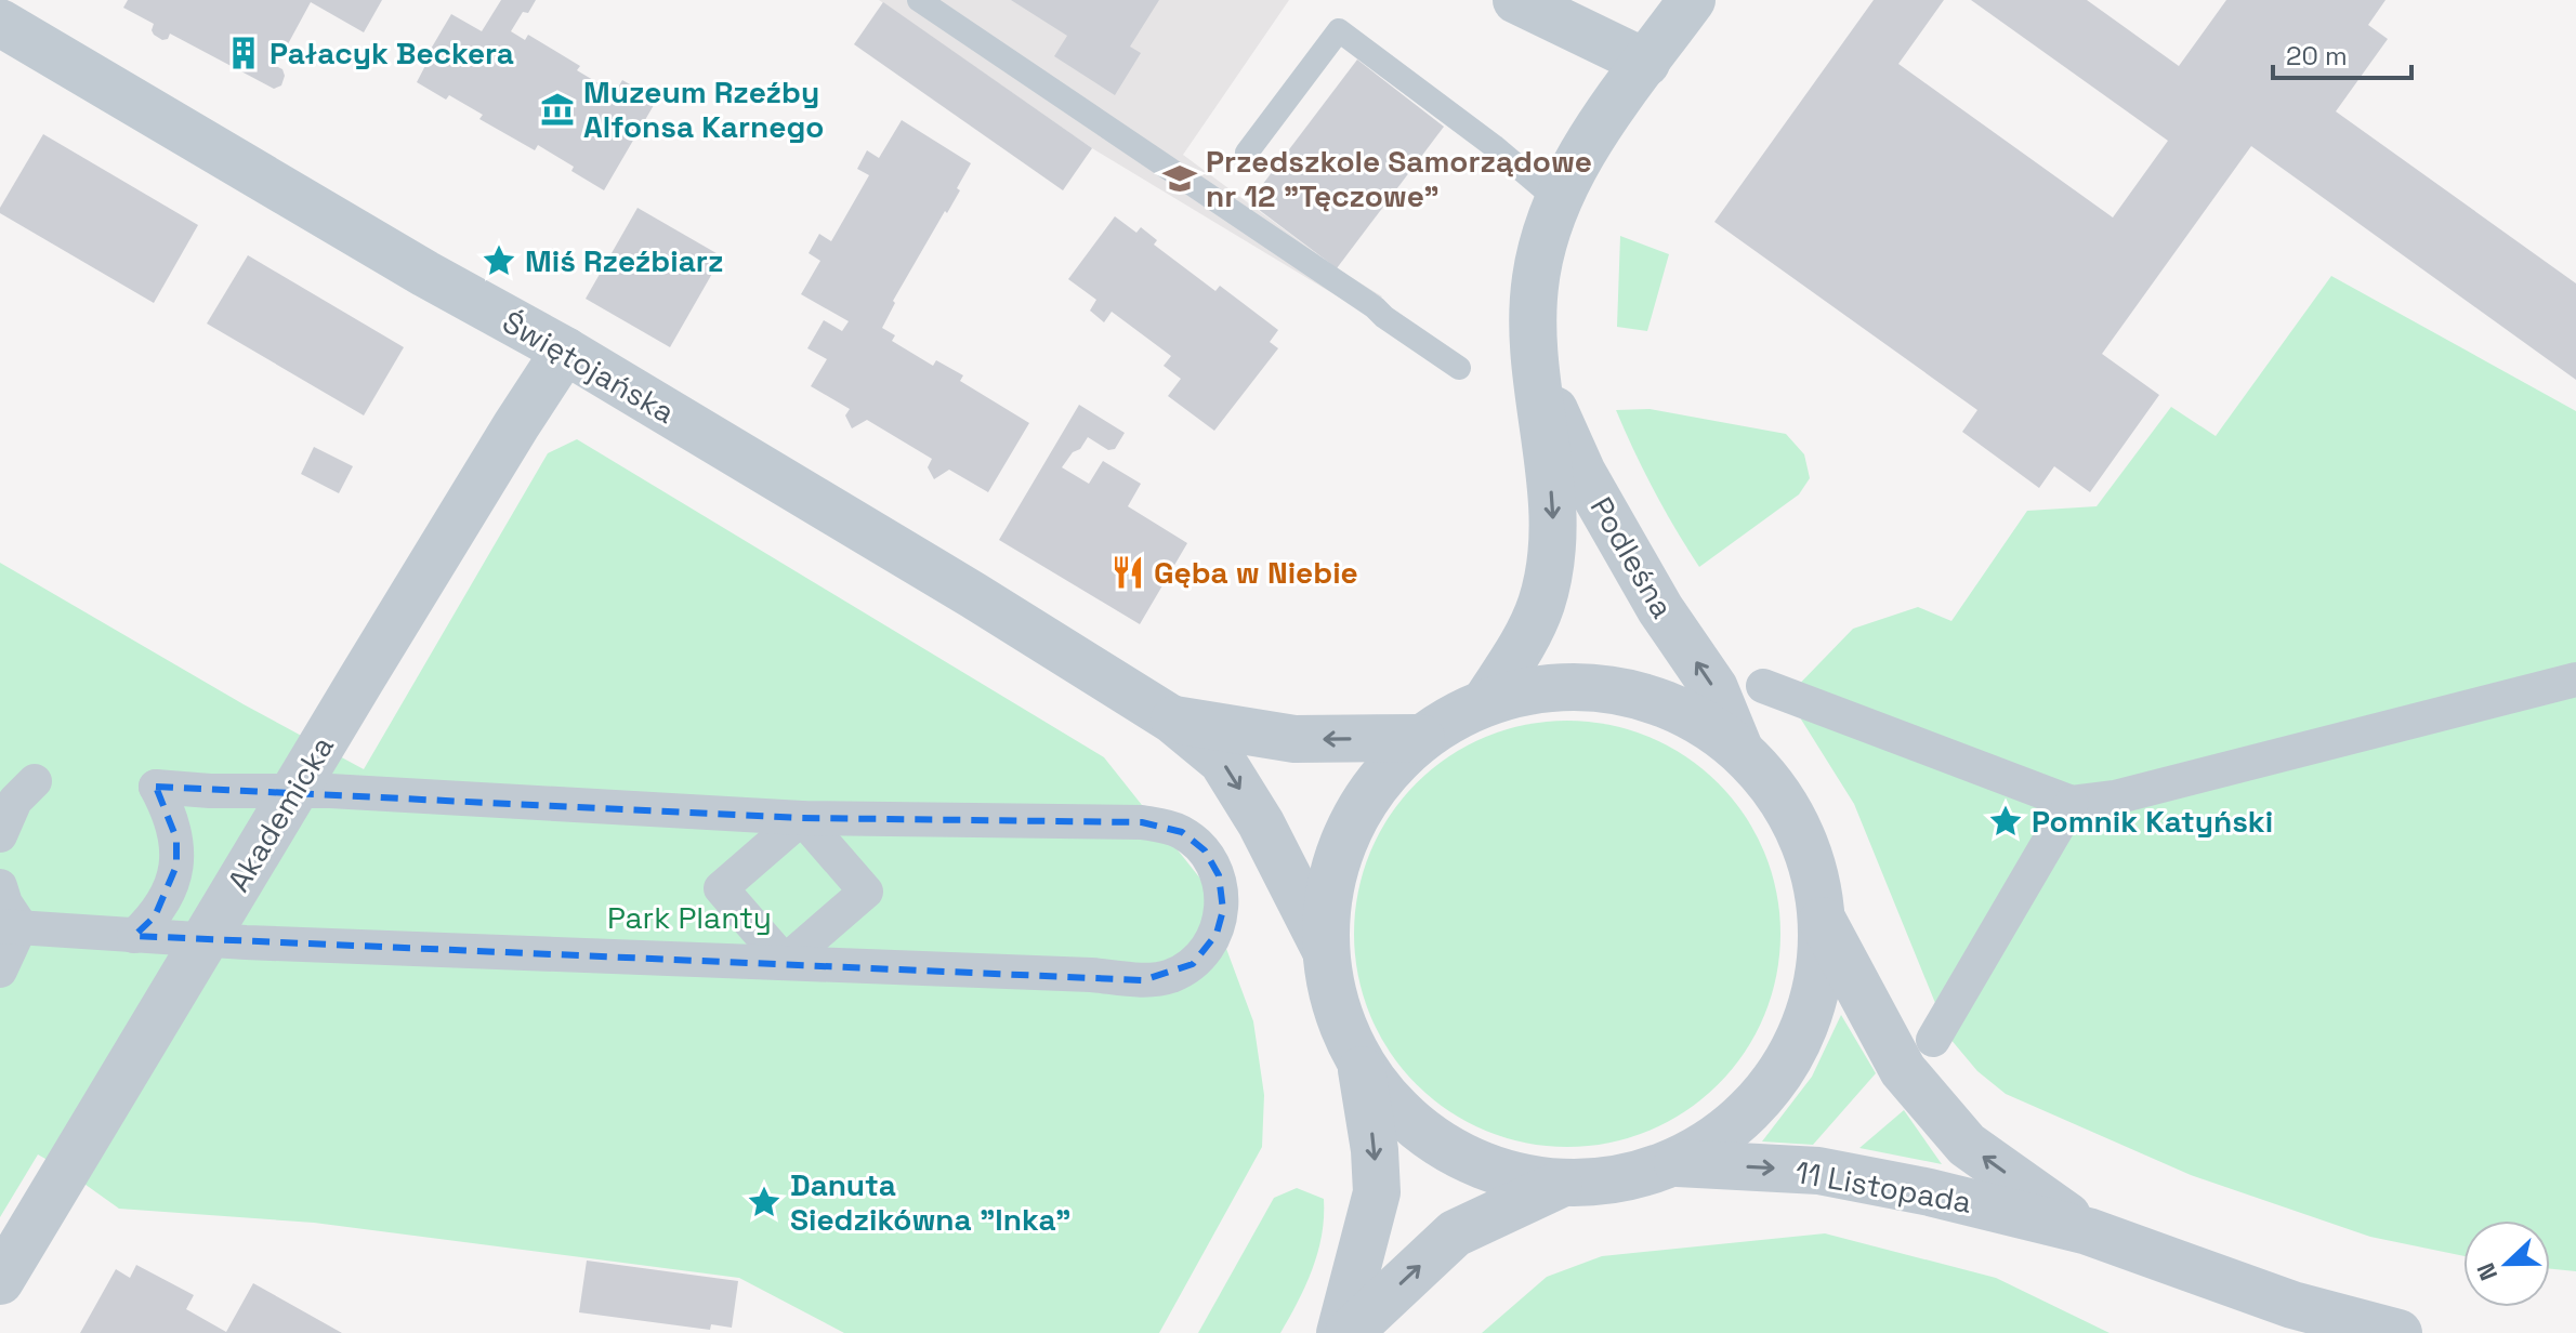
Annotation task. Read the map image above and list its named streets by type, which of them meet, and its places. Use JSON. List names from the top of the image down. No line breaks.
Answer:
{"streets":{"street":["Świętojańska","Podleśna","Akademicka","11 Listopada"]},"crossings":[["Świętojańska","Akademicka"]],"parks":["Park Planty"],"places":{"building":["Pałacyk Beckera"],"museum":["Muzeum Rzeźby Alfonsa Karnego"],"school or university":["Przedszkole Samorządowe nr 12 \"Tęczowe\""],"place":["Miś Rzeźbiarz","Pomnik Katyński","Danuta Siedzikówna \"Inka\""],"restaurant":["Gęba w Niebie"]},"scale_bar":"20 m","north":"left"}
